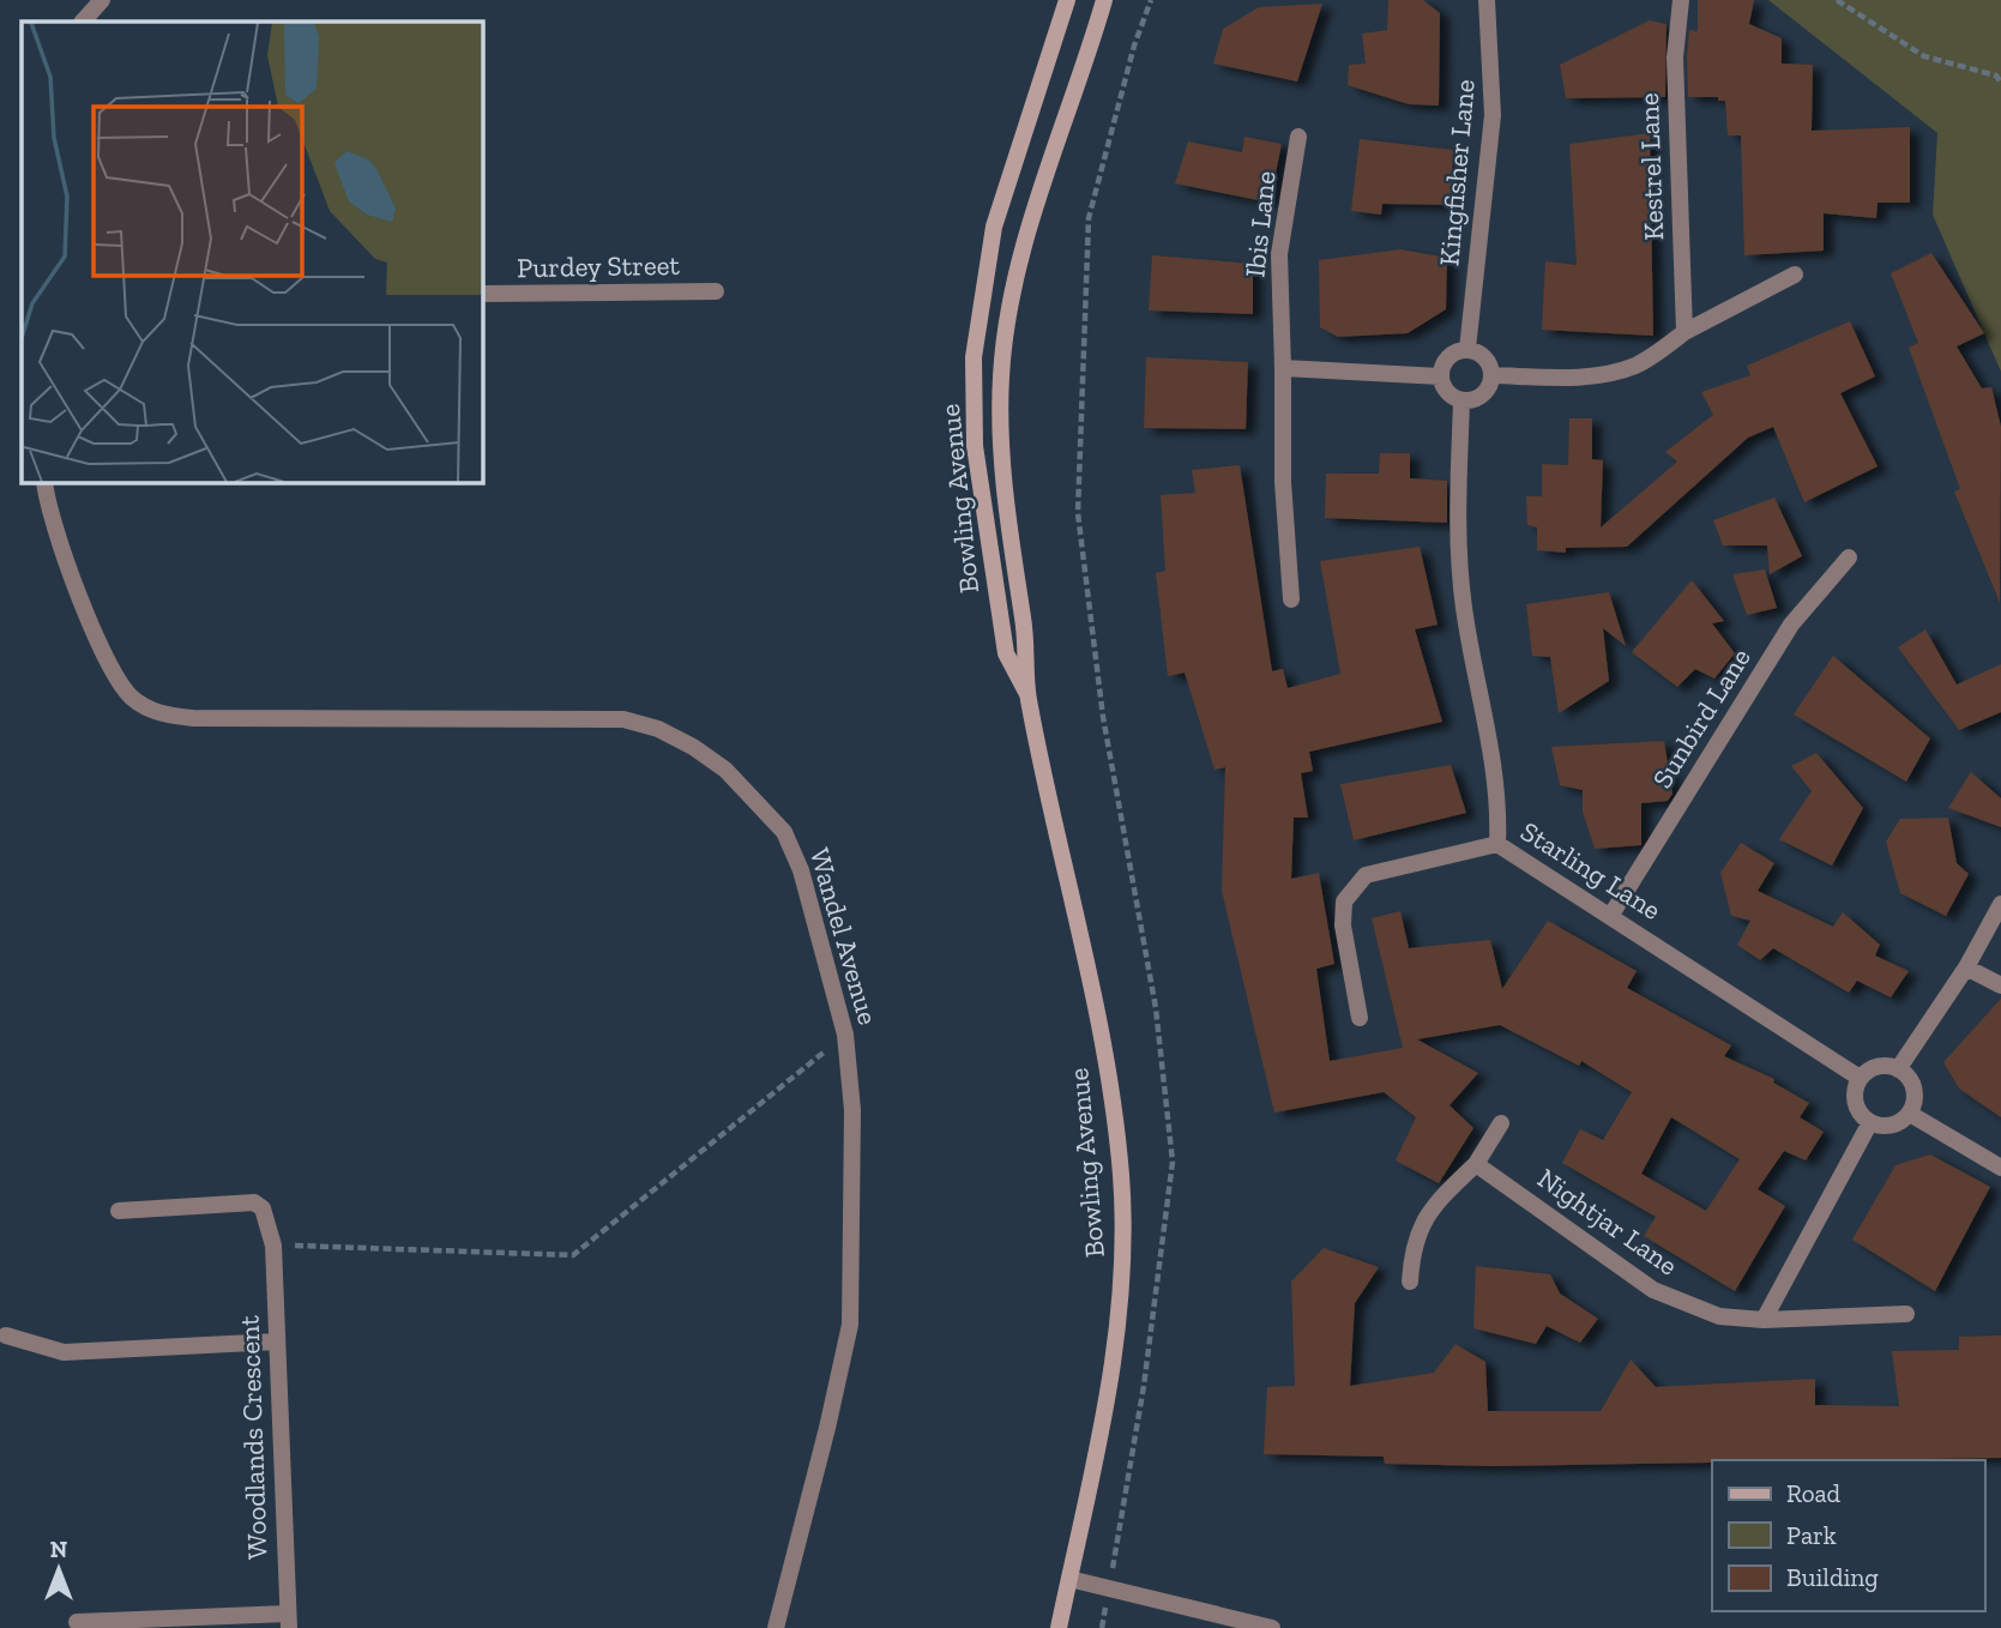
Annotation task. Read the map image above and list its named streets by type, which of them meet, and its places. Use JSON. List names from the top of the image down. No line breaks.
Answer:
{"streets":{"main road":["Bowling Avenue"],"street":["Kestrel Lane","Kingfisher Lane","Ibis Lane","Purdey Street","Sunbird Lane","Starling Lane","Wandel Avenue","Nightjar Lane","Woodlands Crescent"]},"crossings":[["Kingfisher Lane","Starling Lane"],["Sunbird Lane","Starling Lane"]],"legend":["Road","Park","Building"],"north":"top"}
